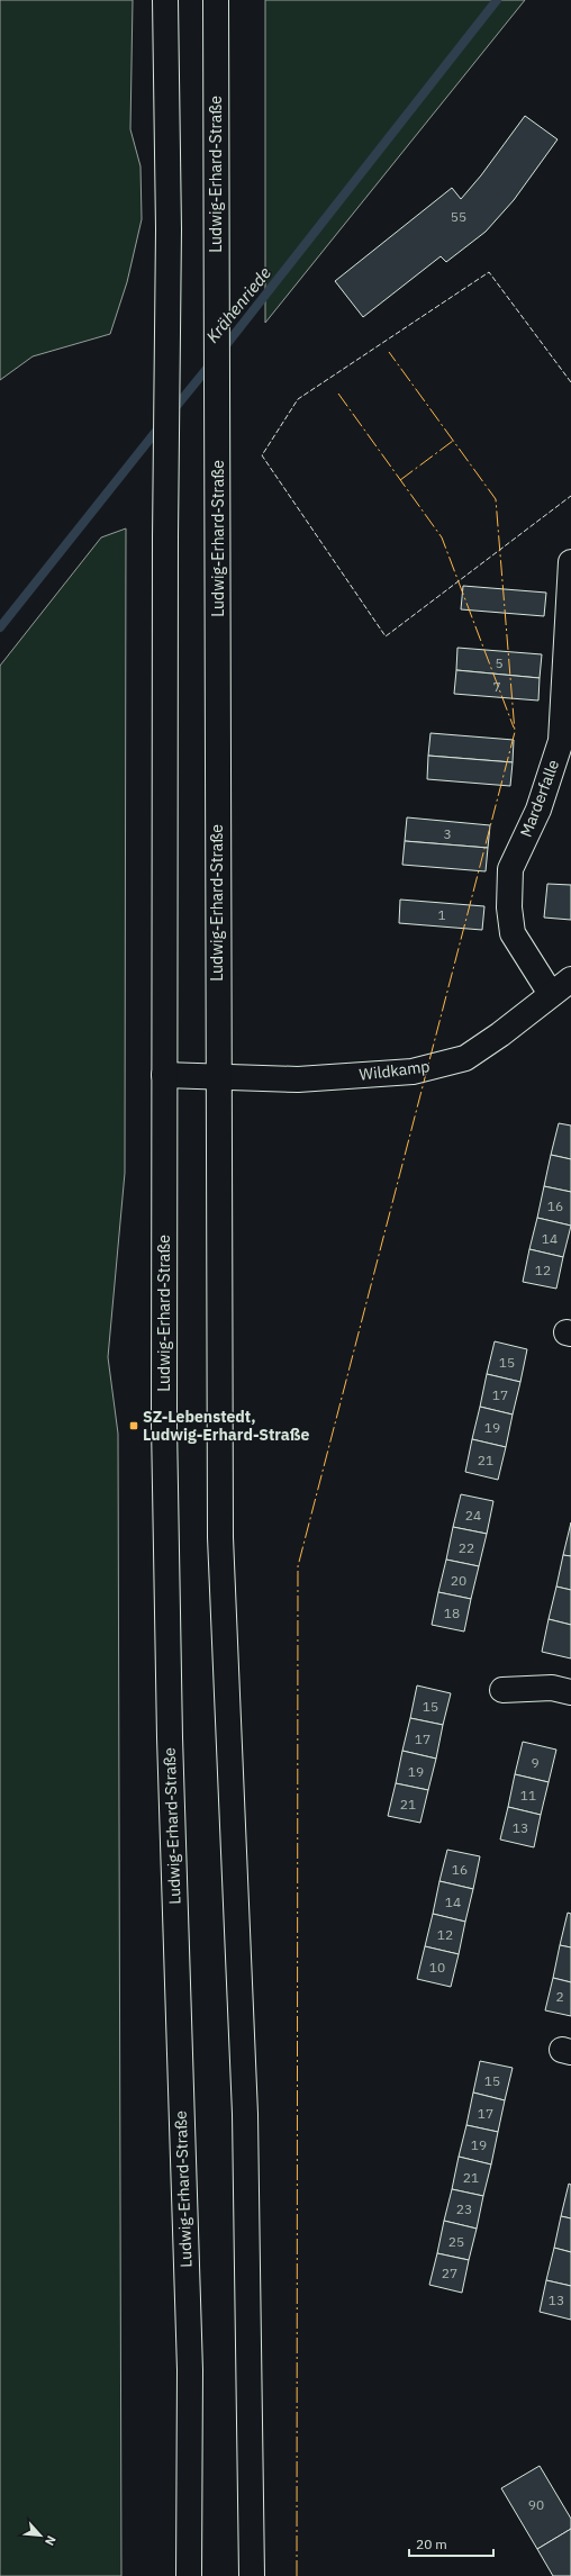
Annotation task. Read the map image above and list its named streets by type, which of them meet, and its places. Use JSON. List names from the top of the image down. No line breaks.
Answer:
{"streets":{"main road":["Ludwig-Erhard-Straße","Marderfalle","Wildkamp"]},"crossings":[["Ludwig-Erhard-Straße","Wildkamp"],["Marderfalle","Wildkamp"]],"water":["Krähenriede"],"places":{"transit":["SZ-Lebenstedt, Ludwig-Erhard-Straße"]},"house_numbers":["55","5","7","3","1","16","14","12","15","17","19","21","24","22","20","18","15","17","9","19","11","21","13","16","14","12","10","2","15","17","19","21","23","25","27","13","90"],"scale_bar":"20 m","north":"bottom right"}
